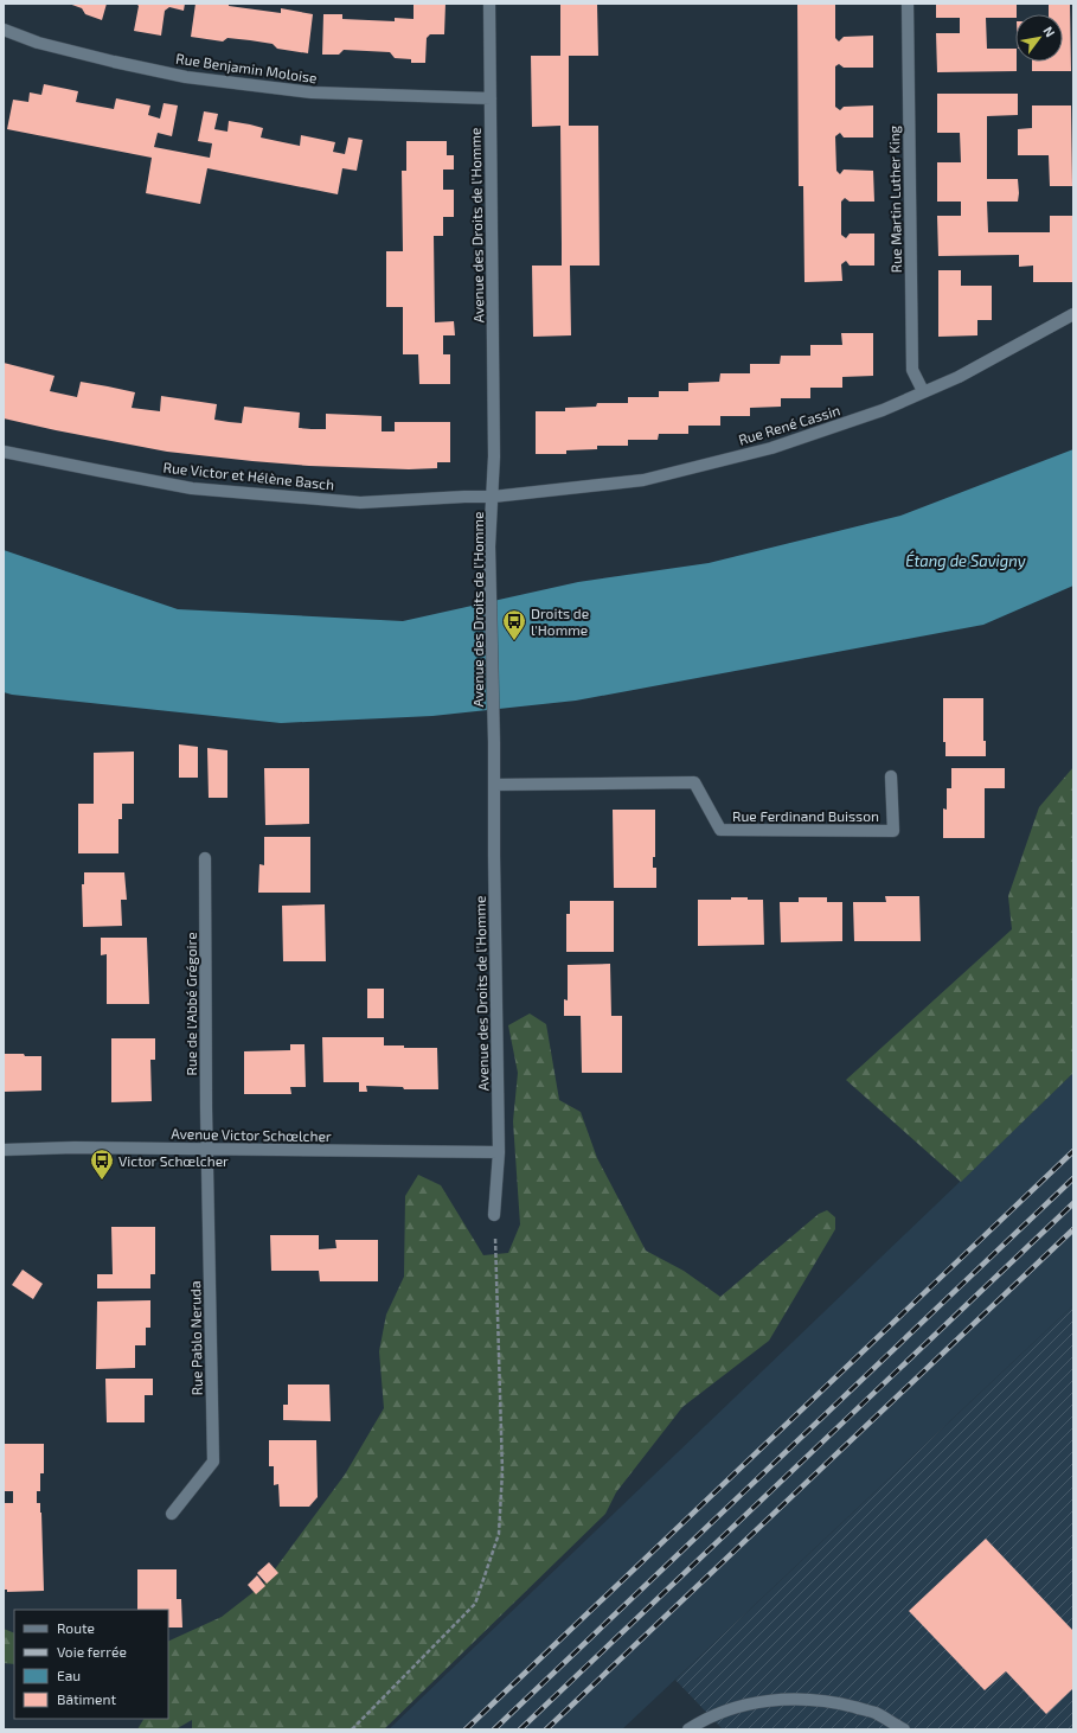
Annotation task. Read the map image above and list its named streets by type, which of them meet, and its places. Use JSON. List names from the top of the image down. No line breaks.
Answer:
{"streets":{"street":["Rue Benjamin Moloise","Rue Martin Luther King","Avenue des Droits de l'Homme","Rue René Cassin","Rue Victor et Hélène Basch","Rue Ferdinand Buisson","Rue de l'Abbé Grégoire","Avenue Victor Schœlcher","Rue Pablo Neruda"]},"crossings":[["Rue Benjamin Moloise","Avenue des Droits de l'Homme"],["Rue Martin Luther King","Rue René Cassin"],["Avenue des Droits de l'Homme","Rue René Cassin"],["Avenue des Droits de l'Homme","Rue Victor et Hélène Basch"],["Avenue des Droits de l'Homme","Rue Ferdinand Buisson"],["Avenue des Droits de l'Homme","Avenue Victor Schœlcher"],["Rue René Cassin","Rue Victor et Hélène Basch"],["Rue de l'Abbé Grégoire","Avenue Victor Schœlcher"],["Rue de l'Abbé Grégoire","Rue Pablo Neruda"],["Avenue Victor Schœlcher","Rue Pablo Neruda"]],"water":["Étang de Savigny"],"places":{"bus stop":["Droits de l'Homme","Victor Schœlcher"]},"legend":["Route","Voie ferrée","Eau","Bâtiment"],"north":"top right"}
